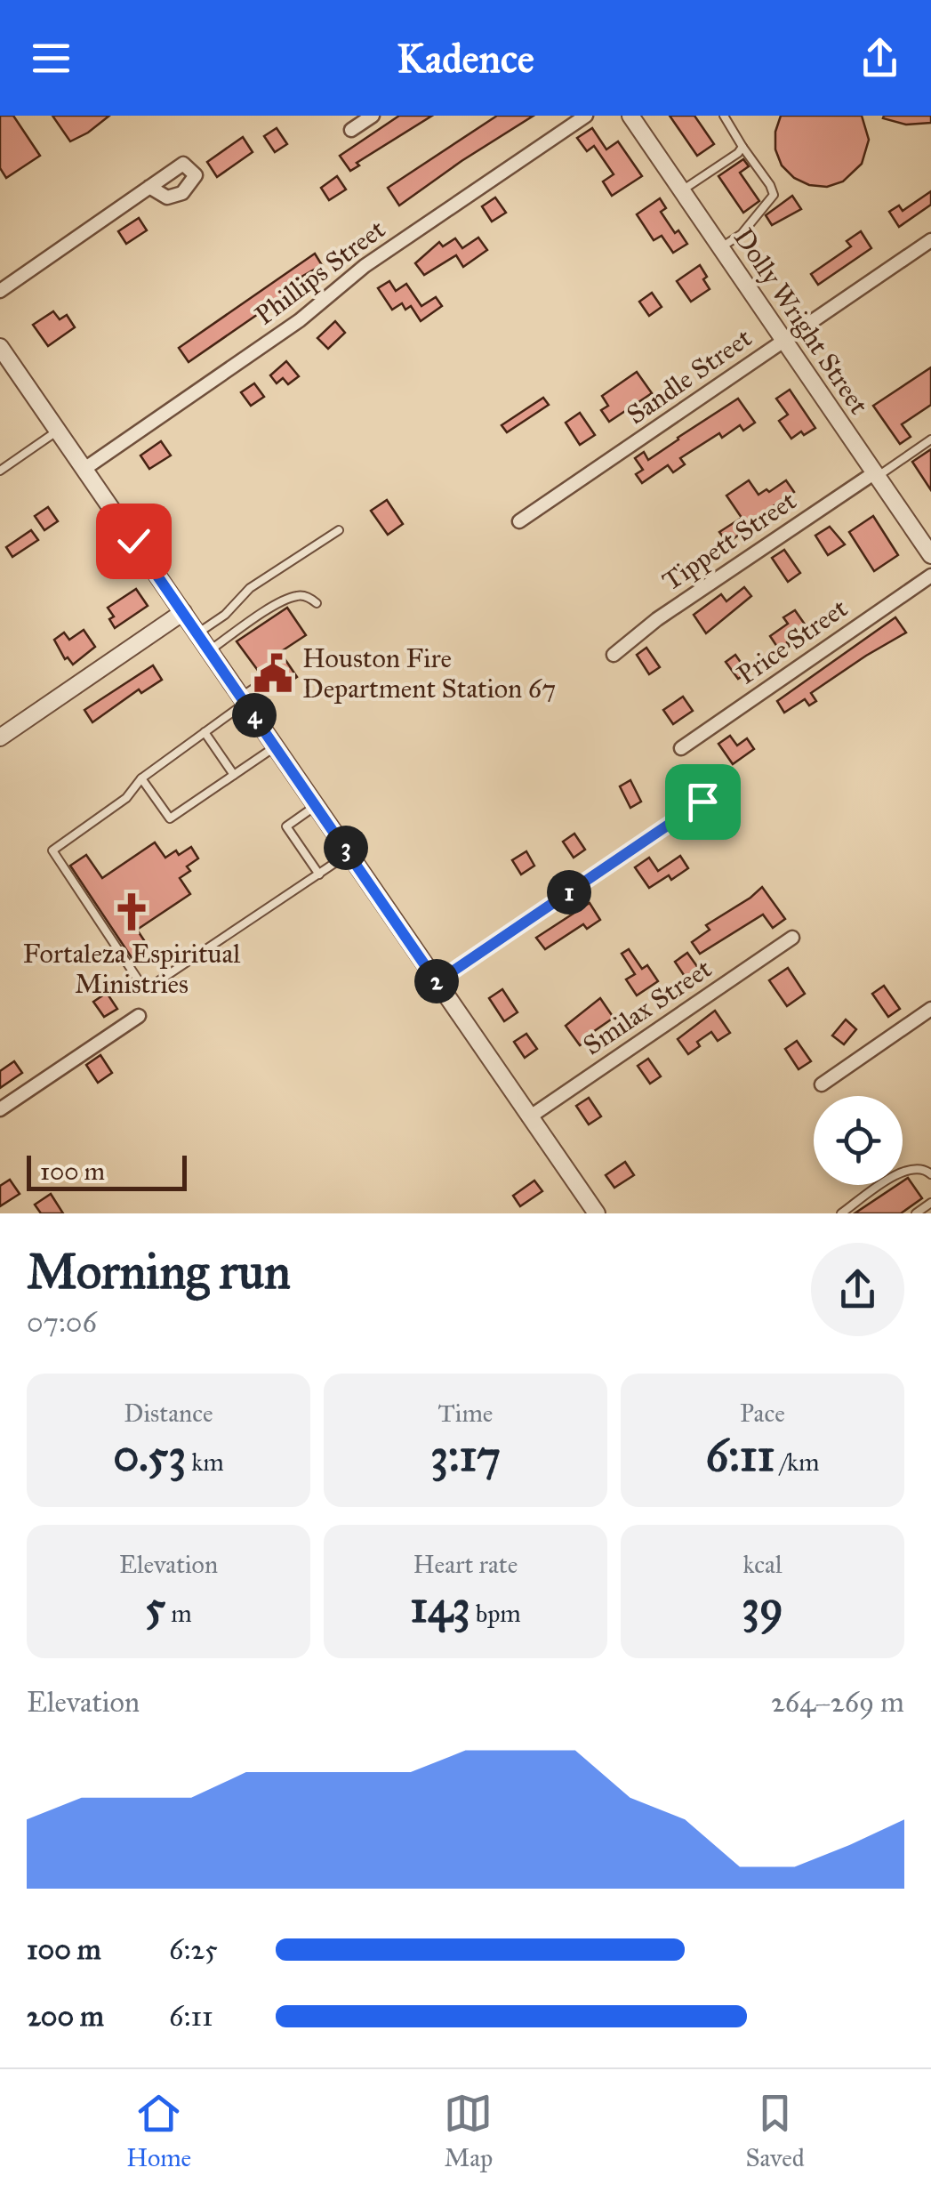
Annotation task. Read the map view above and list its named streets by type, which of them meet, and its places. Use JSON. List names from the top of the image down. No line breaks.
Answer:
{"streets":{"street":["Phillips Street","Dolly Wright Street","Sandle Street","Tippett Street","Price Street","Smilax Street"]},"crossings":[["Dolly Wright Street","Sandle Street"],["Dolly Wright Street","Tippett Street"]],"places":{"public building":["Houston Fire Department Station 67"],"church":["Fortaleza Espiritual Ministries"]},"scale_bar":"100 m","page":{"header":"Kadence","pins":["4","3","1","2"],"scale":"100 m","heading":["Morning run","07:06"],"stats":[["Distance","0.53 km"],["Time","3:17"],["Pace","6:11 /km"],["Elevation","5 m"],["Heart rate","143 bpm"],["kcal","39"]],"chart":["Elevation","264–269 m"],"list":[{"name":"100 m","note":"6:25"},{"name":"200 m","note":"6:11"}],"tabs":["Home","Map","Saved"]}}
